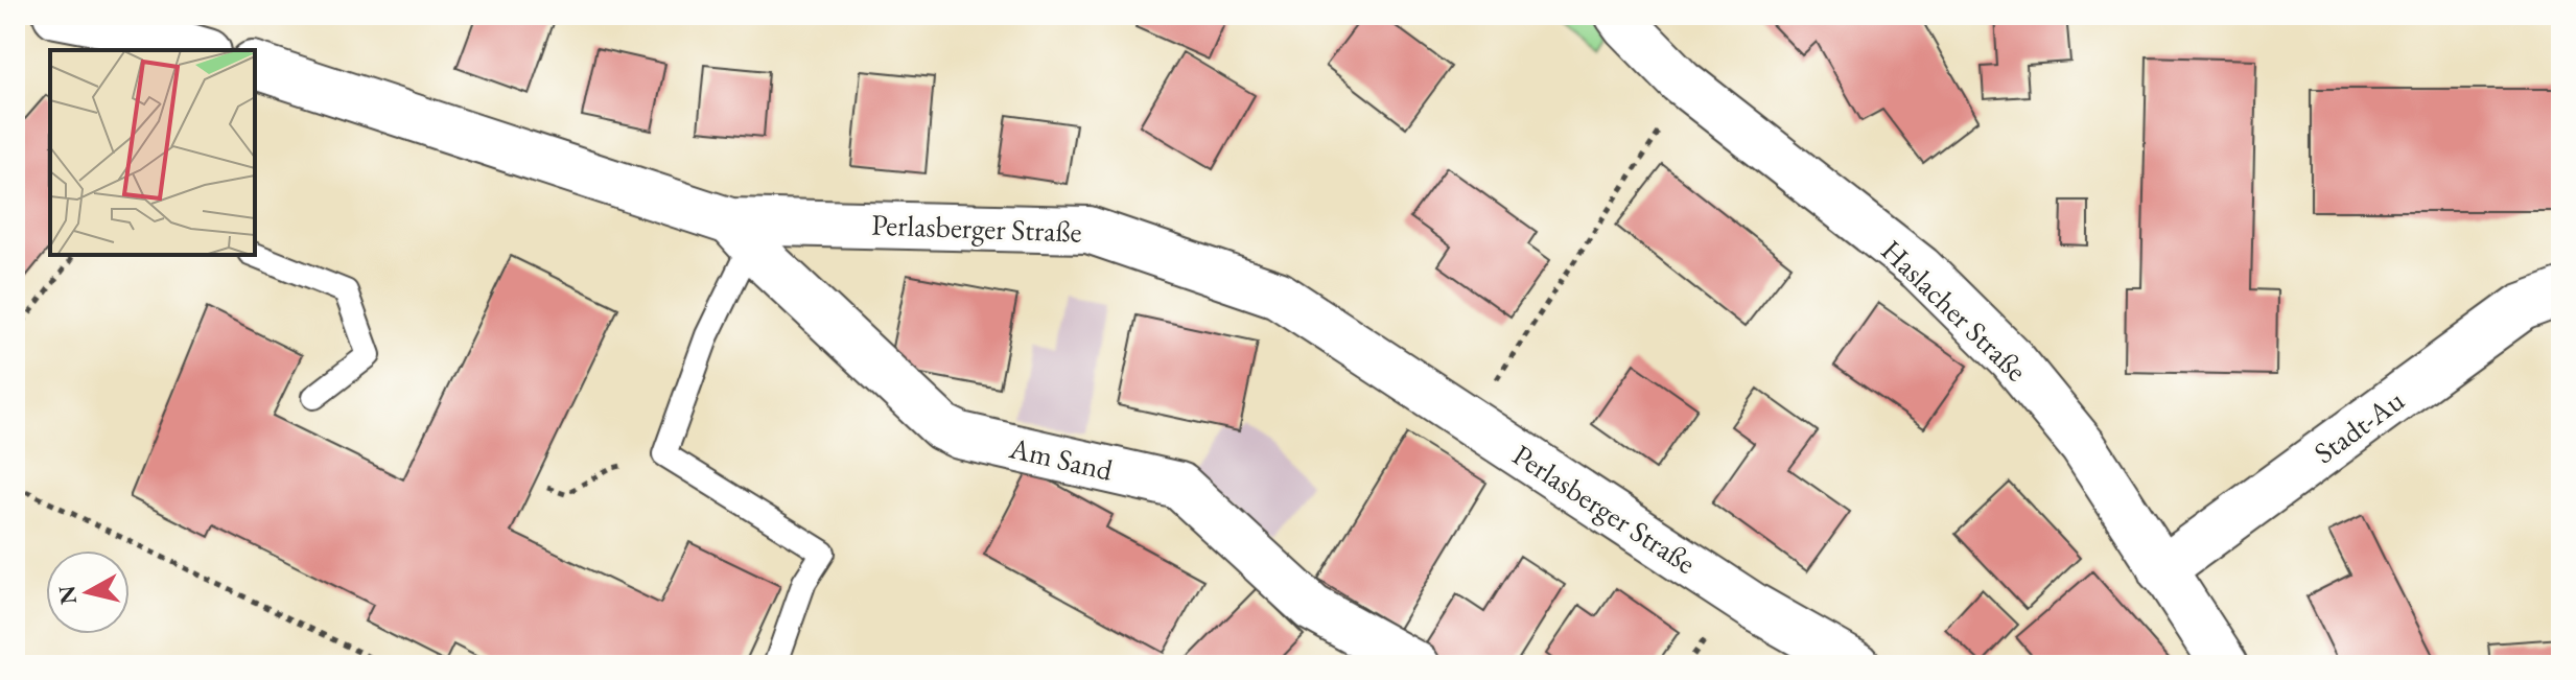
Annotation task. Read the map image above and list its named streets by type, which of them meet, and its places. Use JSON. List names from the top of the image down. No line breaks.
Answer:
{"streets":{"street":["Perlasberger Straße","Haslacher Straße","Stadt-Au","Am Sand"]},"crossings":[["Perlasberger Straße","Am Sand"],["Haslacher Straße","Stadt-Au"]],"north":"left"}
